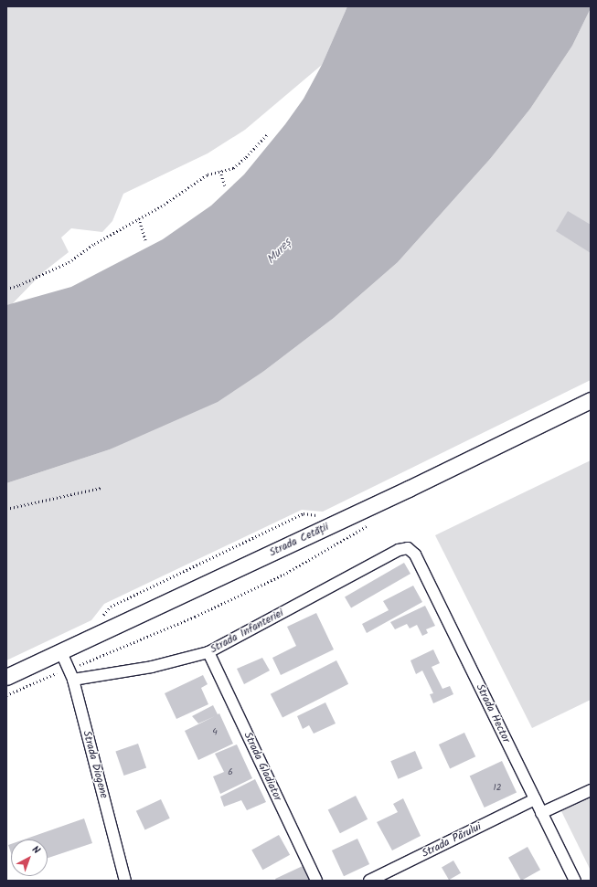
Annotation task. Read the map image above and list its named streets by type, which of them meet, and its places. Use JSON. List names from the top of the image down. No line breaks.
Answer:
{"streets":{"street":["Strada Cetății","Strada Infanteriei","Strada Hector","Strada Diogene","Strada Gladiator","Strada Părului"]},"crossings":[["Strada Cetății","Strada Diogene"],["Strada Infanteriei","Strada Hector"],["Strada Infanteriei","Strada Diogene"],["Strada Infanteriei","Strada Gladiator"],["Strada Hector","Strada Părului"]],"water":["Mureș"],"house_numbers":["4","6","12"],"north":"top right"}
